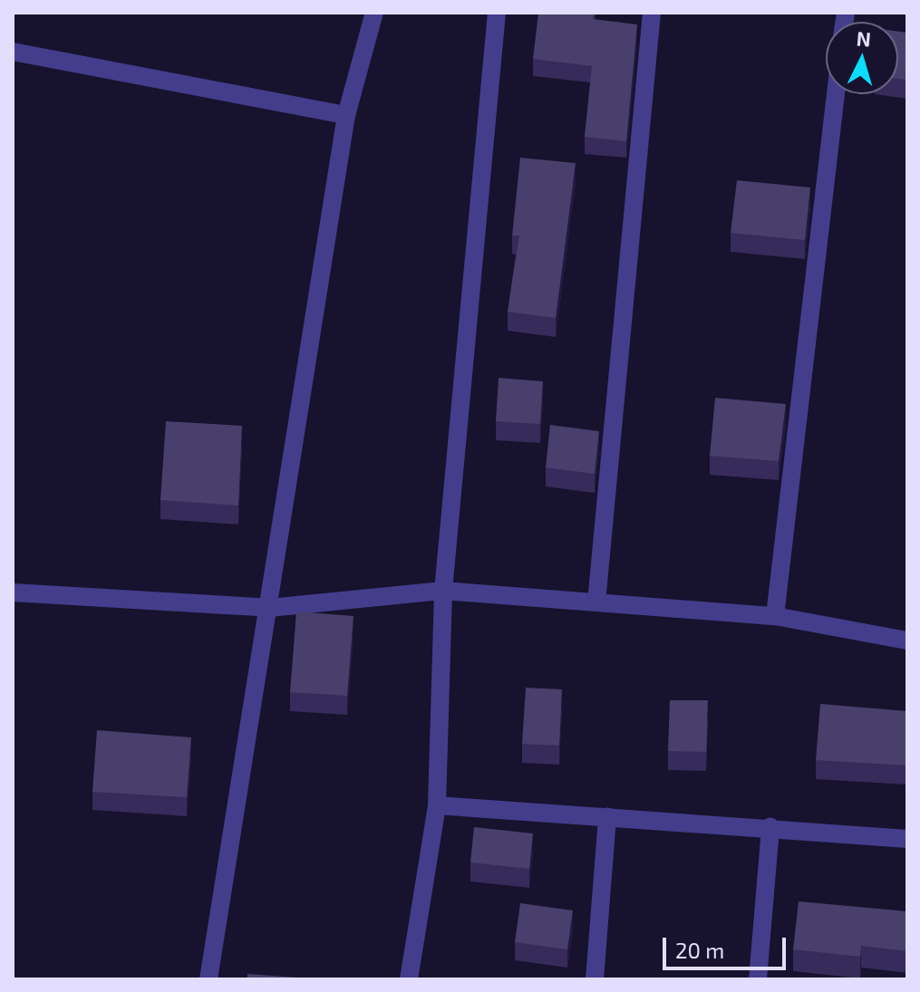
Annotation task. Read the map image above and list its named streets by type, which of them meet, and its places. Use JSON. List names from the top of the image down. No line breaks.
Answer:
{"scale_bar":"20 m","north":"top"}
